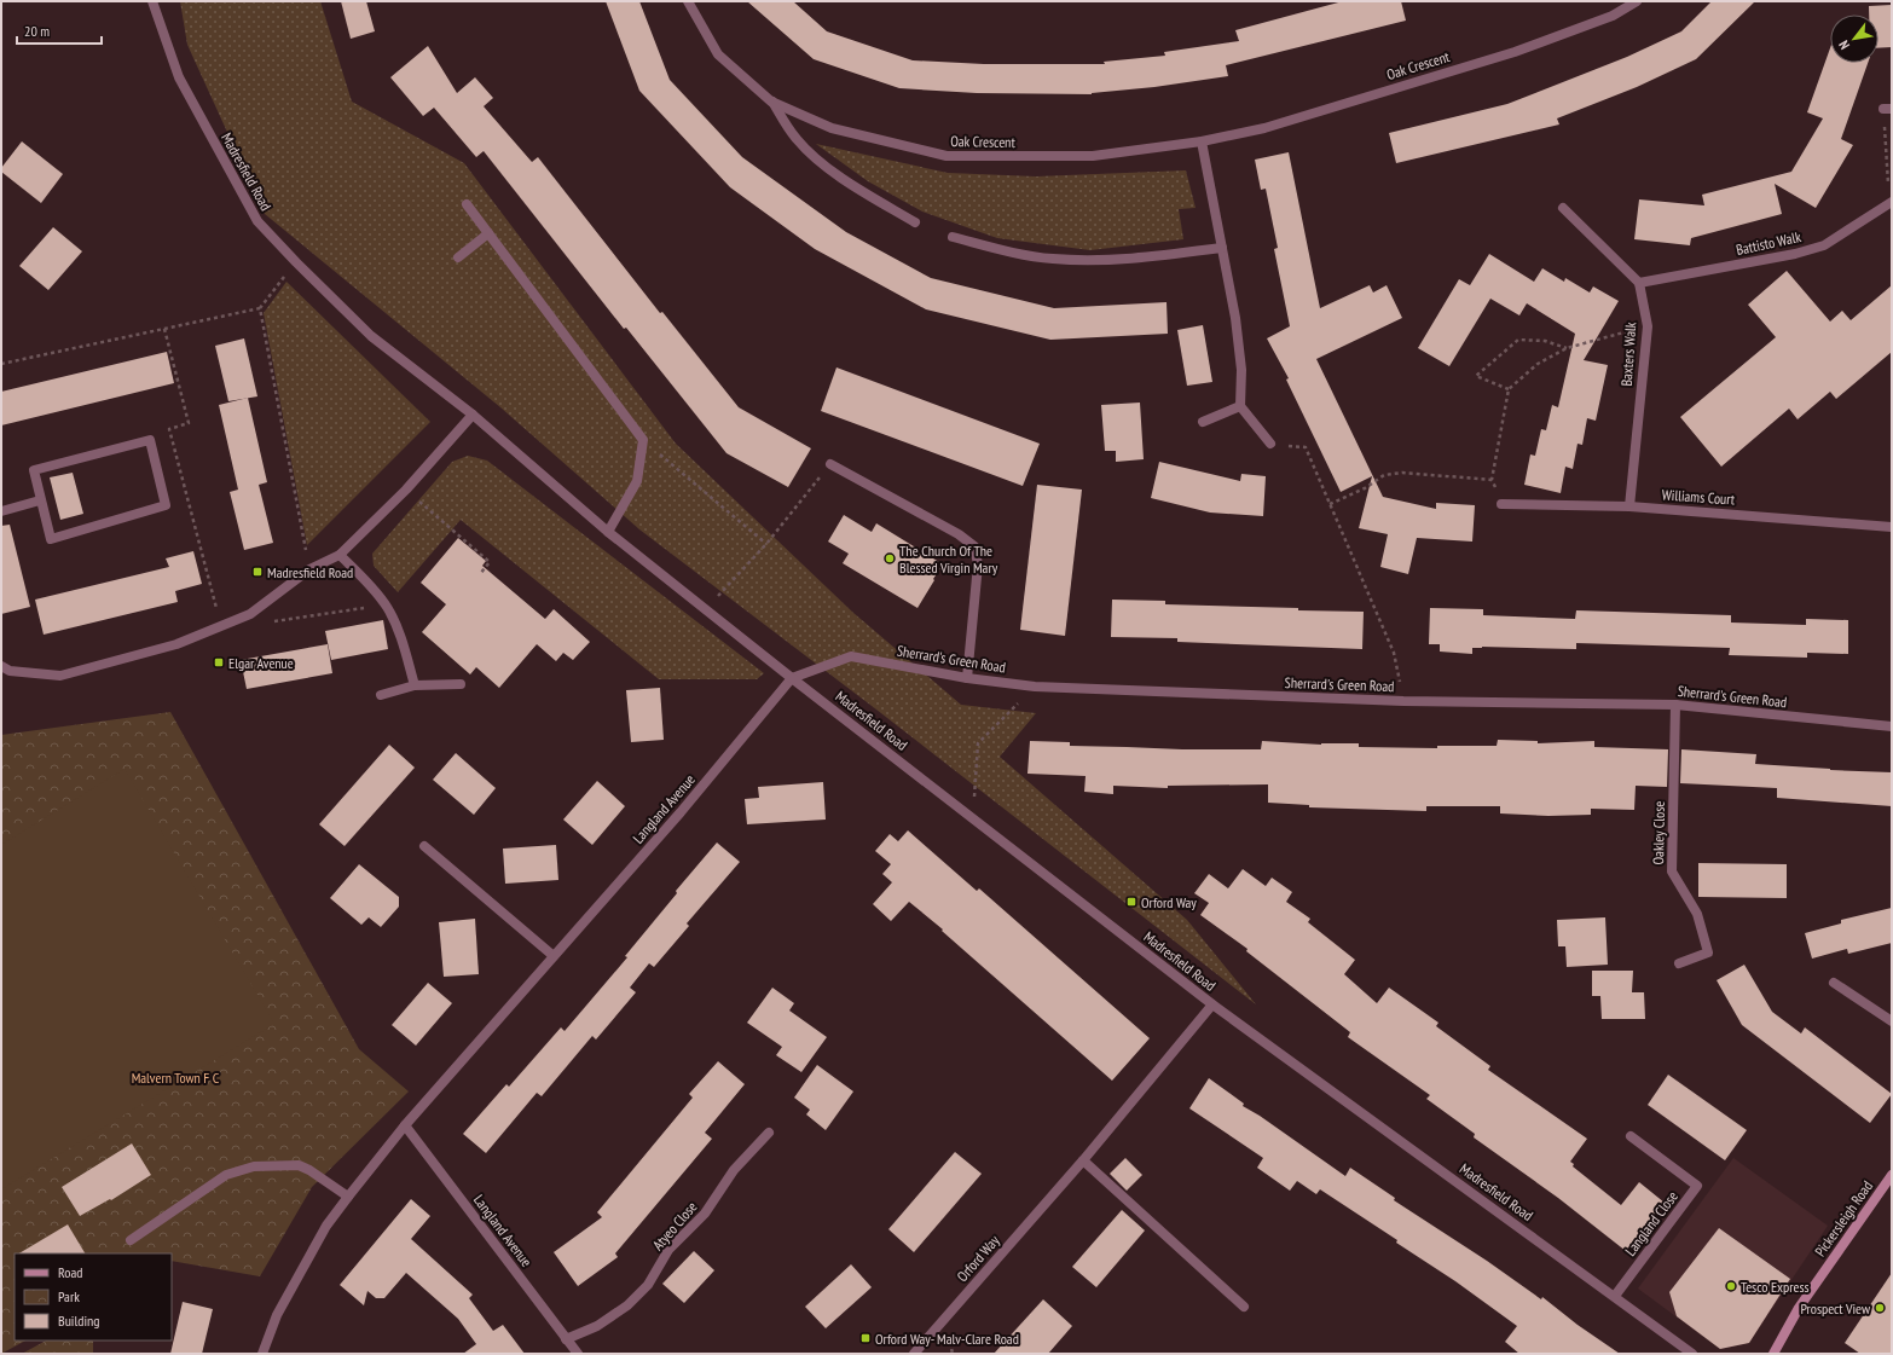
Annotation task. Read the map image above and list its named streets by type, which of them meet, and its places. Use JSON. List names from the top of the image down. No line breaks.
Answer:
{"streets":{"main road":["Pickersleigh Road"],"street":["Oak Crescent","Madresfield Road","Battisto Walk","Baxters Walk","Williams Court","Sherrard's Green Road","Langland Avenue","Oakley Close","Langland Close","Atyeo Close","Orford Way"]},"crossings":[["Madresfield Road","Sherrard's Green Road"],["Madresfield Road","Langland Avenue"],["Madresfield Road","Langland Close"],["Madresfield Road","Orford Way"],["Battisto Walk","Baxters Walk"],["Baxters Walk","Williams Court"],["Sherrard's Green Road","Langland Avenue"],["Sherrard's Green Road","Oakley Close"],["Langland Avenue","Atyeo Close"]],"parks":["Malvern Town F C"],"places":{"other":["The Church Of The Blessed Virgin Mary","Tesco Express","Prospect View"],"transit":["Madresfield Road","Elgar Avenue","Orford Way","Orford Way- Malv-Clare Road"]},"legend":["Road","Park","Building"],"scale_bar":"20 m","north":"bottom left"}
